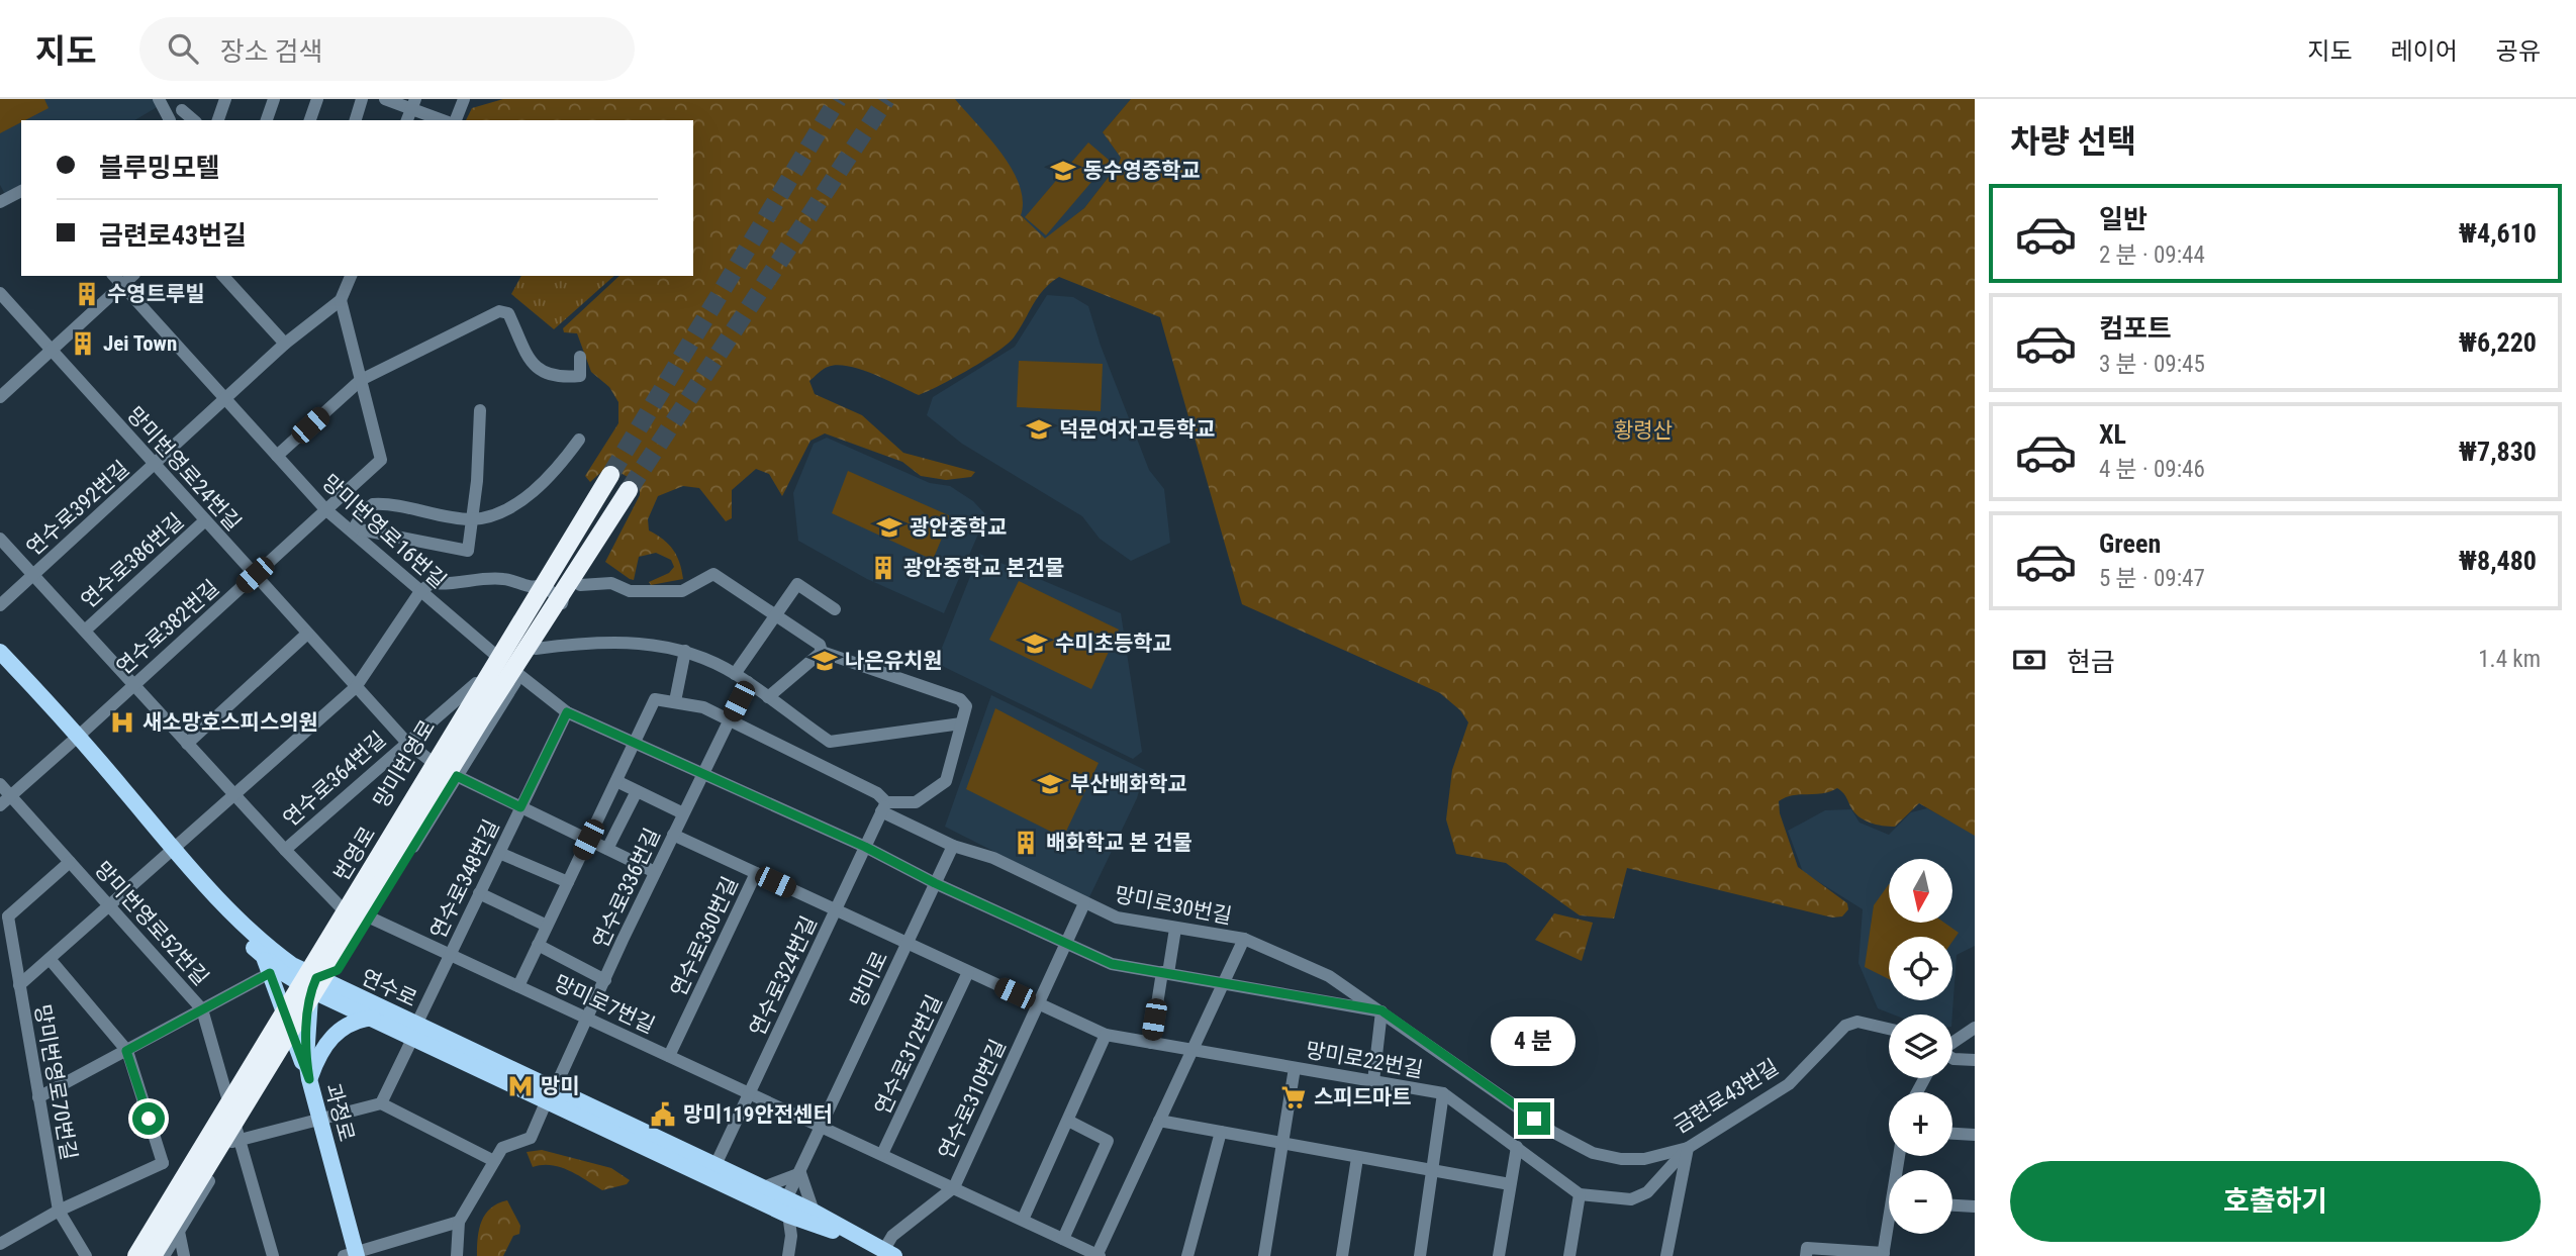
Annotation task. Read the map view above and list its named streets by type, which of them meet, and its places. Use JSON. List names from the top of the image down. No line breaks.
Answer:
{"streets":{"highway":["번영로"],"main road":["연수로","과정로"],"street":["망미번영로24번길","연수로392번길","망미번영로16번길","연수로386번길","연수로382번길","망미번영로","연수로364번길","연수로348번길","연수로336번길","망미로30번길","망미번영로52번길","연수로330번길","연수로324번길","망미로","망미로7번길","연수로312번길","망미로22번길","망미번영로70번길","금련로43번길","연수로310번길"]},"crossings":[["망미번영로24번길","연수로392번길"],["망미번영로24번길","연수로386번길"],["망미번영로24번길","연수로382번길"],["망미번영로24번길","망미번영로"],["망미번영로24번길","연수로364번길"],["연수로392번길","망미번영로16번길"],["연수로392번길","연수로382번길"],["망미번영로16번길","연수로382번길"],["망미번영로16번길","망미번영로"],["연수로382번길","망미번영로52번길"],["연수로382번길","연수로"],["망미번영로","연수로364번길"],["망미번영로","연수로"],["망미번영로","과정로"],["연수로348번길","연수로"],["연수로348번길","망미로7번길"],["연수로336번길","연수로"],["연수로336번길","망미로7번길"],["연수로336번길","망미로22번길"],["망미로30번길","망미로"],["망미로30번길","금련로43번길"],["망미로30번길","연수로310번길"],["망미번영로52번길","망미번영로70번길"],["연수로330번길","망미로7번길"],["연수로330번길","망미로22번길"],["연수로324번길","연수로"],["연수로324번길","망미로7번길"],["연수로324번길","망미로22번길"],["망미로","연수로"],["망미로","망미로7번길"],["망미로","망미로22번길"],["연수로","연수로310번길"],["연수로","과정로"],["망미로7번길","연수로312번길"],["망미로7번길","연수로310번길"],["연수로312번길","망미로22번길"],["망미로22번길","연수로310번길"]],"parks":["황령산"],"places":{"school or university":["동수영중학교","덕문여자고등학교","광안중학교","수미초등학교","나은유치원","부산배화학교"],"building":["수영트루빌","Jei Town","광안중학교 본건물","배화학교 본 건물"],"hospital":["새소망호스피스의원"],"metro station":["망미"],"supermarket":["스피드마트"],"public building":["망미119안전센터"]},"north":"bottom","page":{"header":"지도","search":"장소 검색","nav":["지도","레이어","공유"],"heading":"차량 선택","banner":["블루밍모텔","금련로43번길"],"list":[{"name":"일반","note":"2 분 · 09:44","value":"₩4,610"},{"name":"컴포트","note":"3 분 · 09:45","value":"₩6,220"},{"name":"XL","note":"4 분 · 09:46","value":"₩7,830"},{"name":"Green","note":"5 분 · 09:47","value":"₩8,480"}],"pay":["현금","1.4 km"],"map_buttons":["+","−"],"bubble":"4 분","buttons":"호출하기"}}
